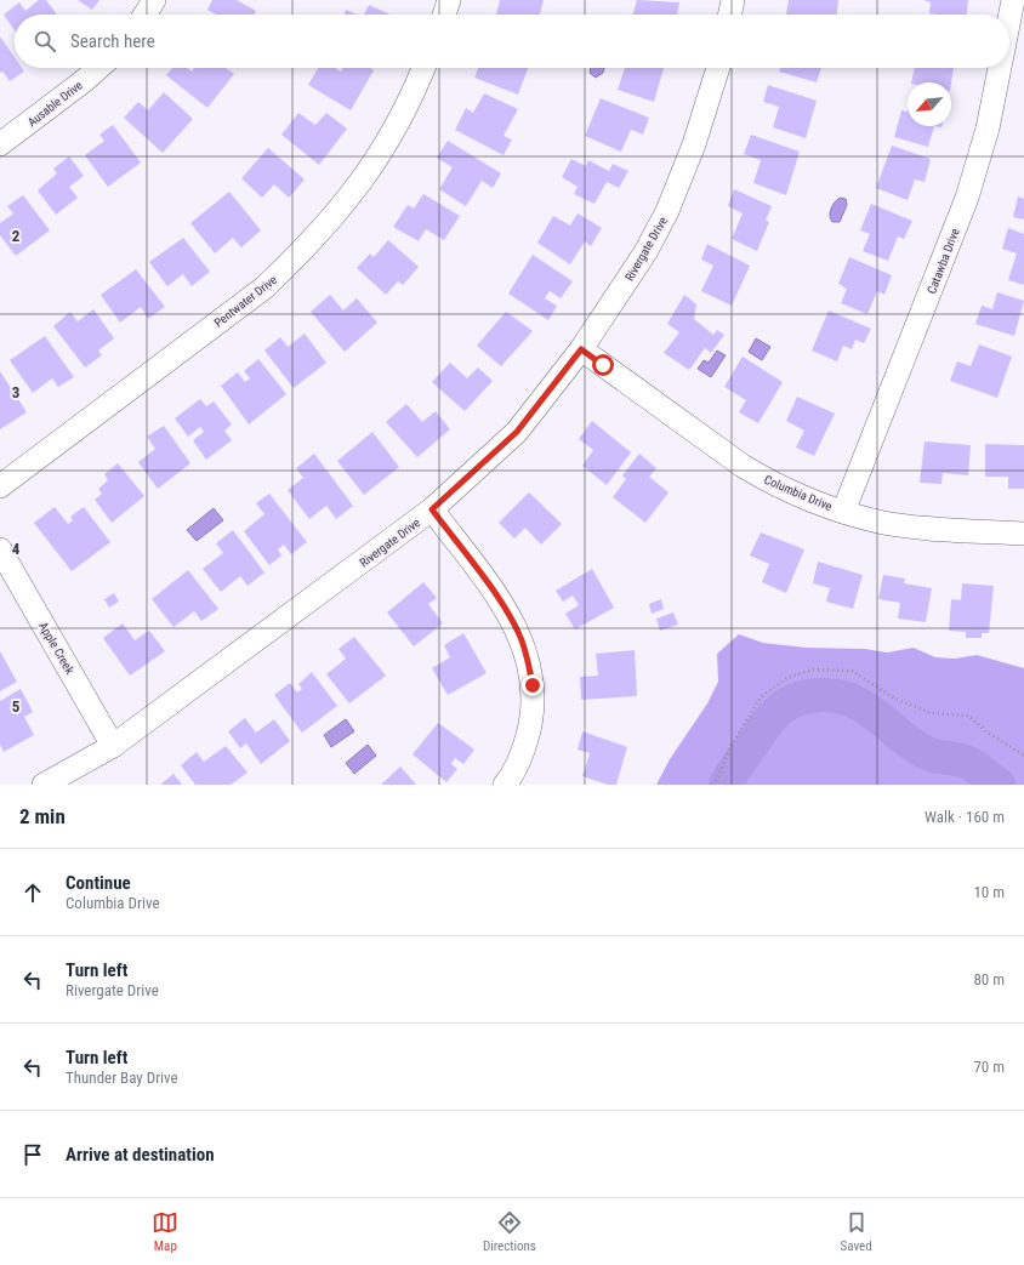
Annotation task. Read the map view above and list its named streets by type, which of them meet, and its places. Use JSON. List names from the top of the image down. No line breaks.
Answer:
{"streets":{"street":["Ausable Drive","Rivergate Drive","Catawba Drive","Pentwater Drive","Columbia Drive","Apple Creek"]},"crossings":[["Rivergate Drive","Columbia Drive"],["Rivergate Drive","Apple Creek"],["Catawba Drive","Columbia Drive"]],"north":"bottom left","page":{"search":"Search here","heading":["2 min","Walk · 160 m"],"list":[["Continue","Columbia Drive","10 m"],["Turn left","Rivergate Drive","80 m"],["Turn left","Thunder Bay Drive","70 m"],"Arrive at destination"],"nav":["Map","Directions","Saved"]},"grid":{"rows":["2","3","4","5"]}}
